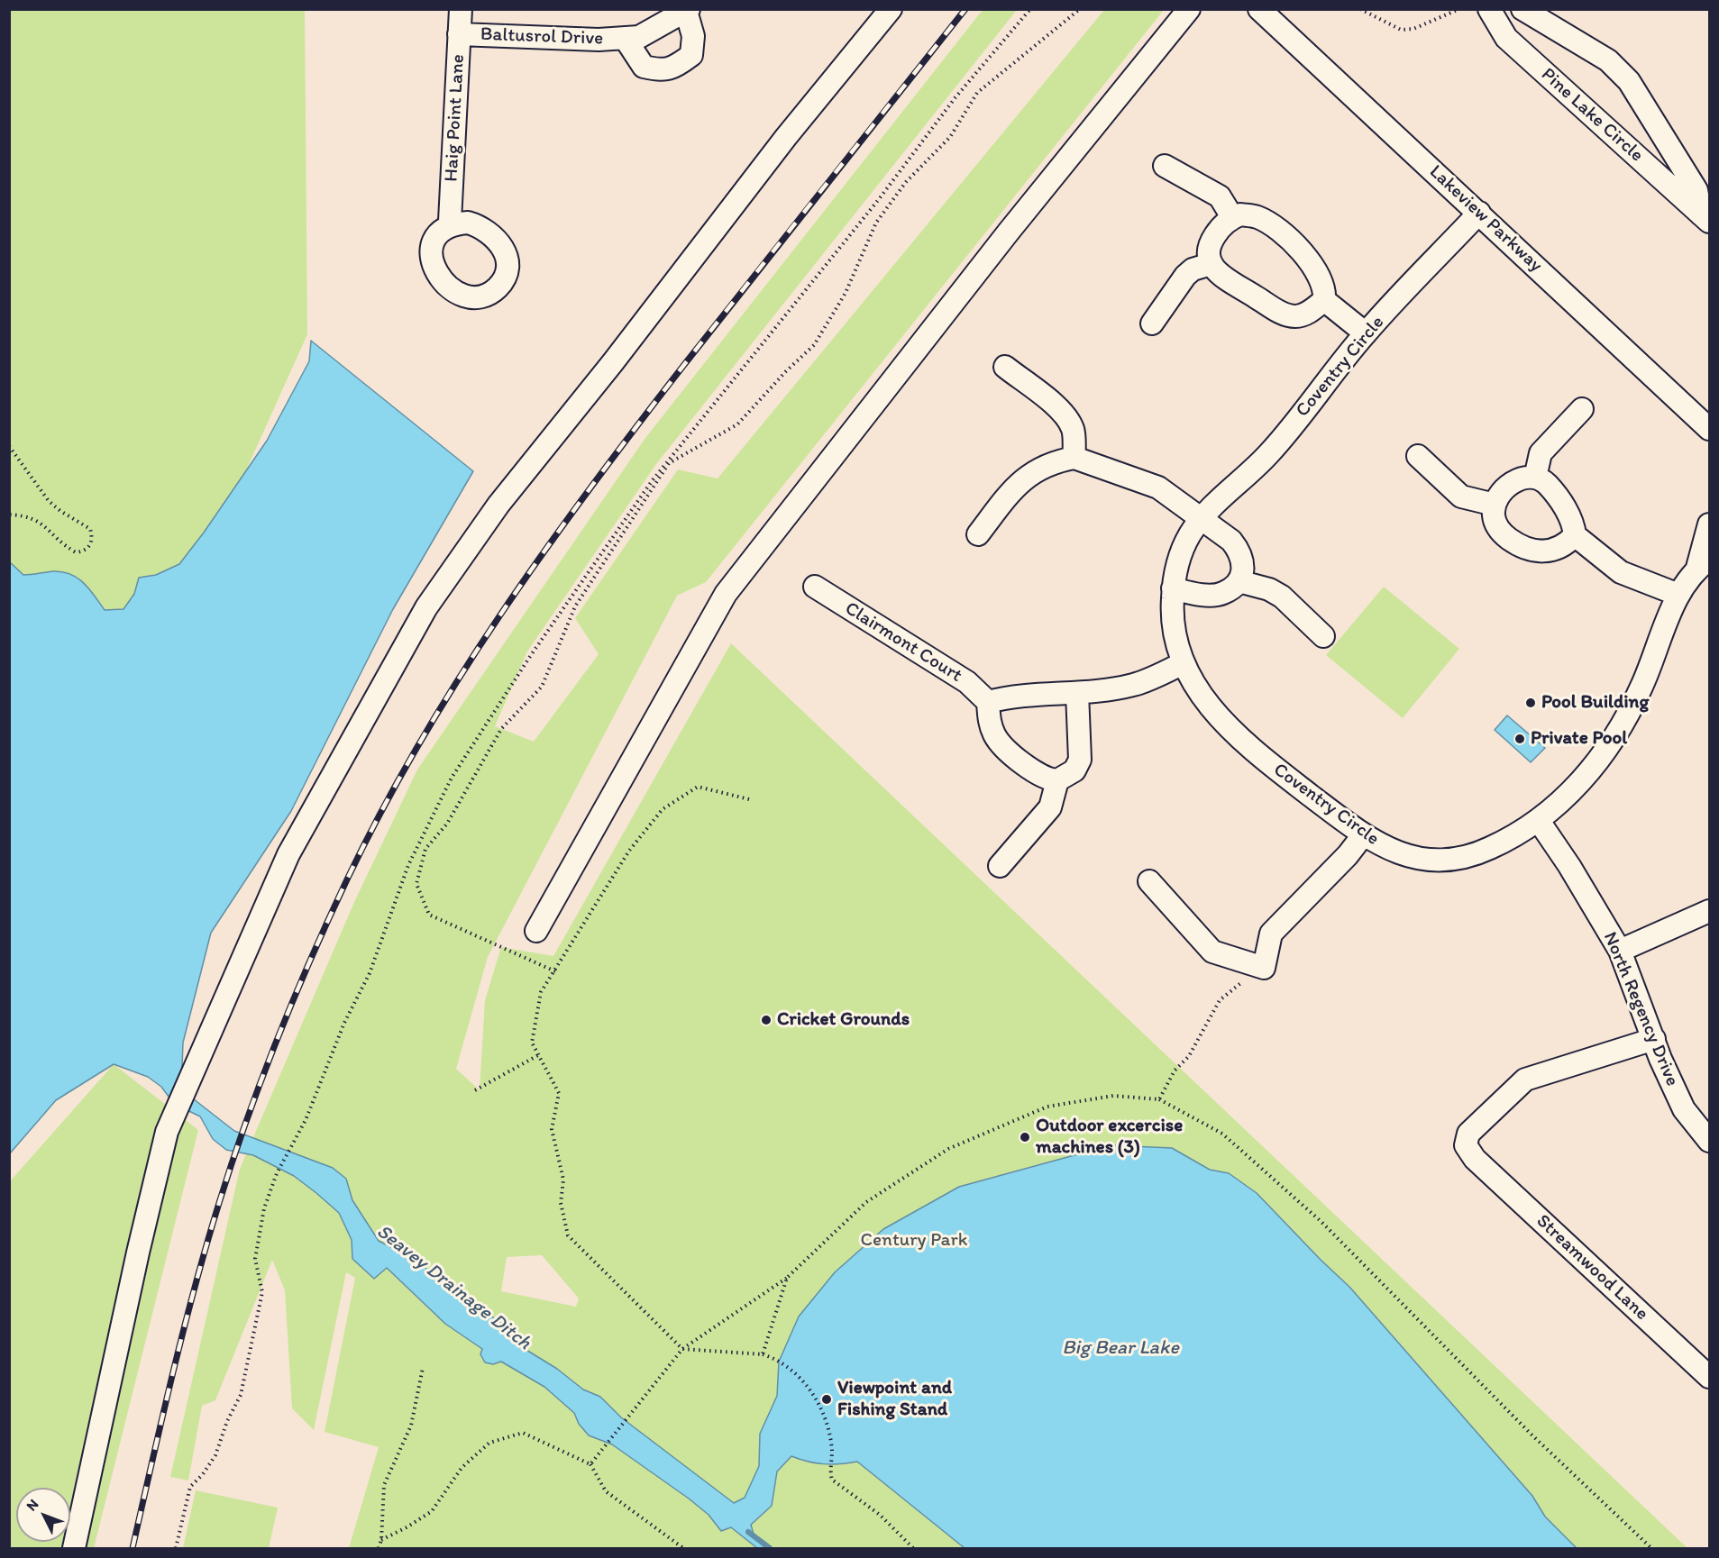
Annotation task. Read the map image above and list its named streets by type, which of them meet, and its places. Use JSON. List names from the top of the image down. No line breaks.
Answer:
{"streets":{"street":["Baltusrol Drive","Pine Lake Circle","Haig Point Lane","Lakeview Parkway","Coventry Circle","Clairmont Court","North Regency Drive","Streamwood Lane"]},"crossings":[["Baltusrol Drive","Haig Point Lane"],["Lakeview Parkway","Coventry Circle"],["Coventry Circle","North Regency Drive"],["North Regency Drive","Streamwood Lane"]],"water":["Seavey Drainage Ditch","Big Bear Lake"],"parks":["Century Park"],"places":["Pool Building","Private Pool","Cricket Grounds","Outdoor excercise machines (3)","Viewpoint and Fishing Stand"],"north":"top left"}
